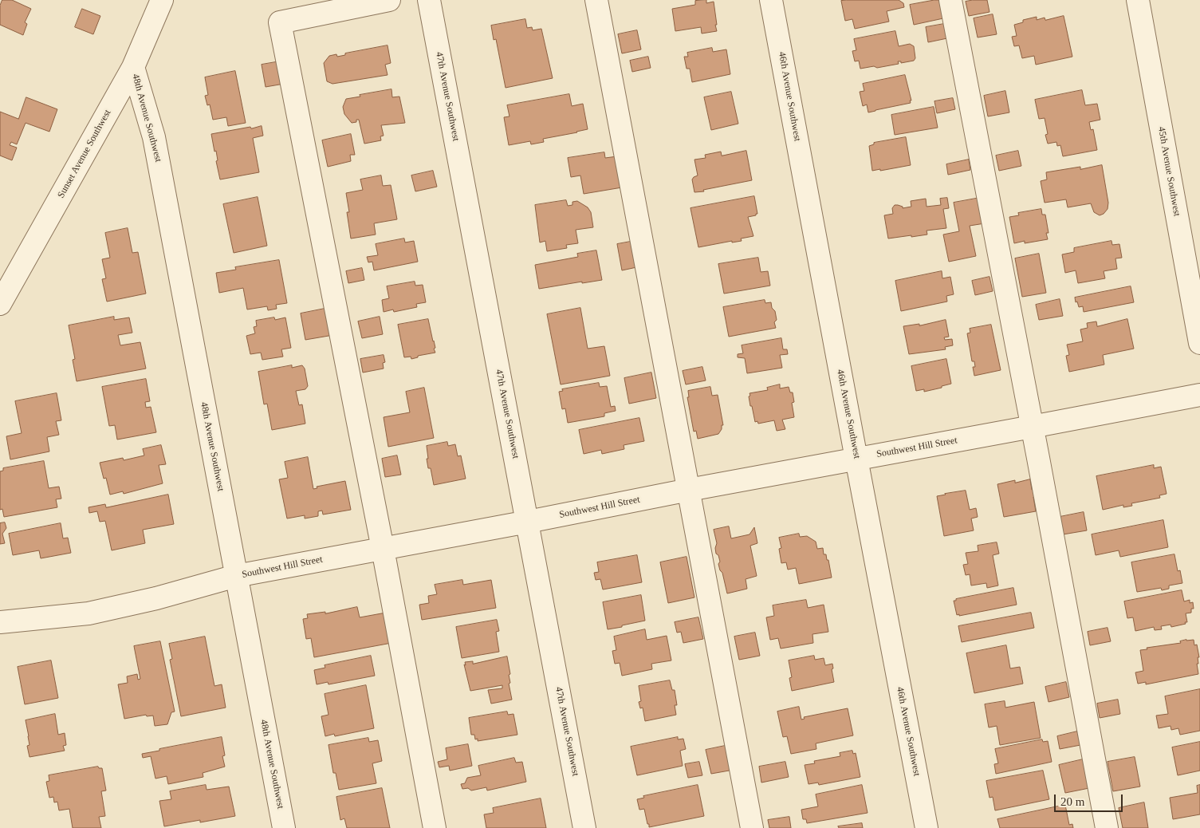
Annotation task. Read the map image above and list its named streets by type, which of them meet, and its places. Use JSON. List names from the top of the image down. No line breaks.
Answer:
{"streets":{"street":["47th Avenue Southwest","46th Avenue Southwest","48th Avenue Southwest","Sunset Avenue Southwest","45th Avenue Southwest","Southwest Hill Street"]},"crossings":[["47th Avenue Southwest","Southwest Hill Street"],["46th Avenue Southwest","Southwest Hill Street"],["48th Avenue Southwest","Sunset Avenue Southwest"],["48th Avenue Southwest","Southwest Hill Street"]],"scale_bar":"20 m"}
